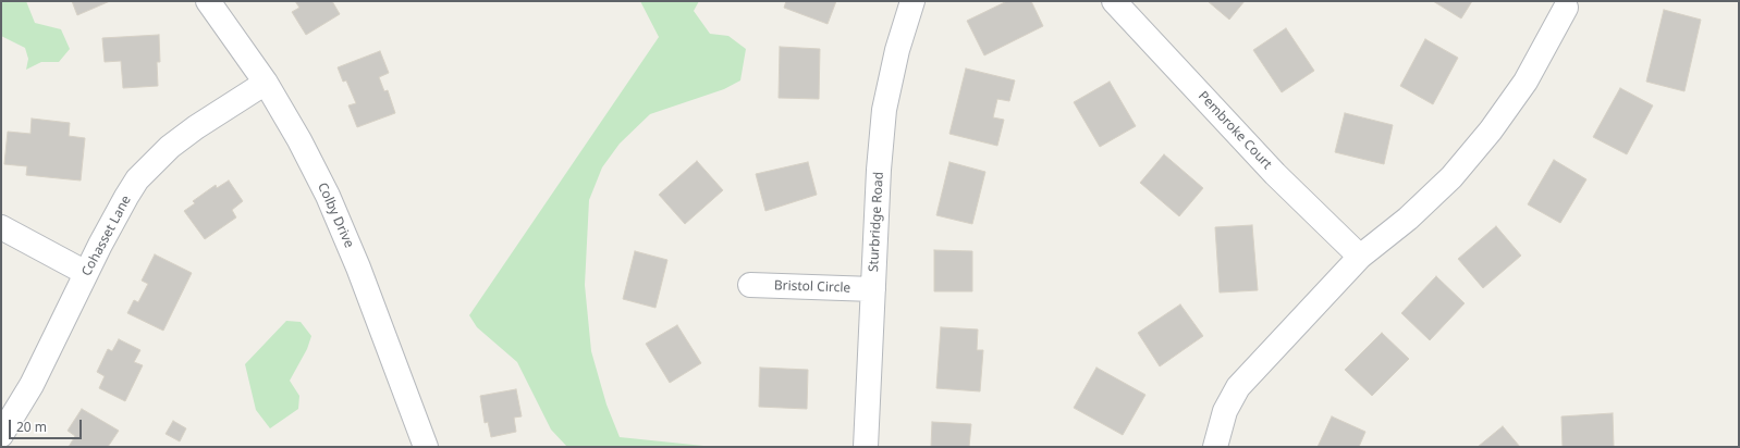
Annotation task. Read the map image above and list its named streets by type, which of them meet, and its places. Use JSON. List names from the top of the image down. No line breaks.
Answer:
{"streets":{"street":["Pembroke Court","Colby Drive","Sturbridge Road","Cohasset Lane","Bristol Circle"]},"crossings":[["Colby Drive","Cohasset Lane"],["Sturbridge Road","Bristol Circle"]],"scale_bar":"20 m"}
